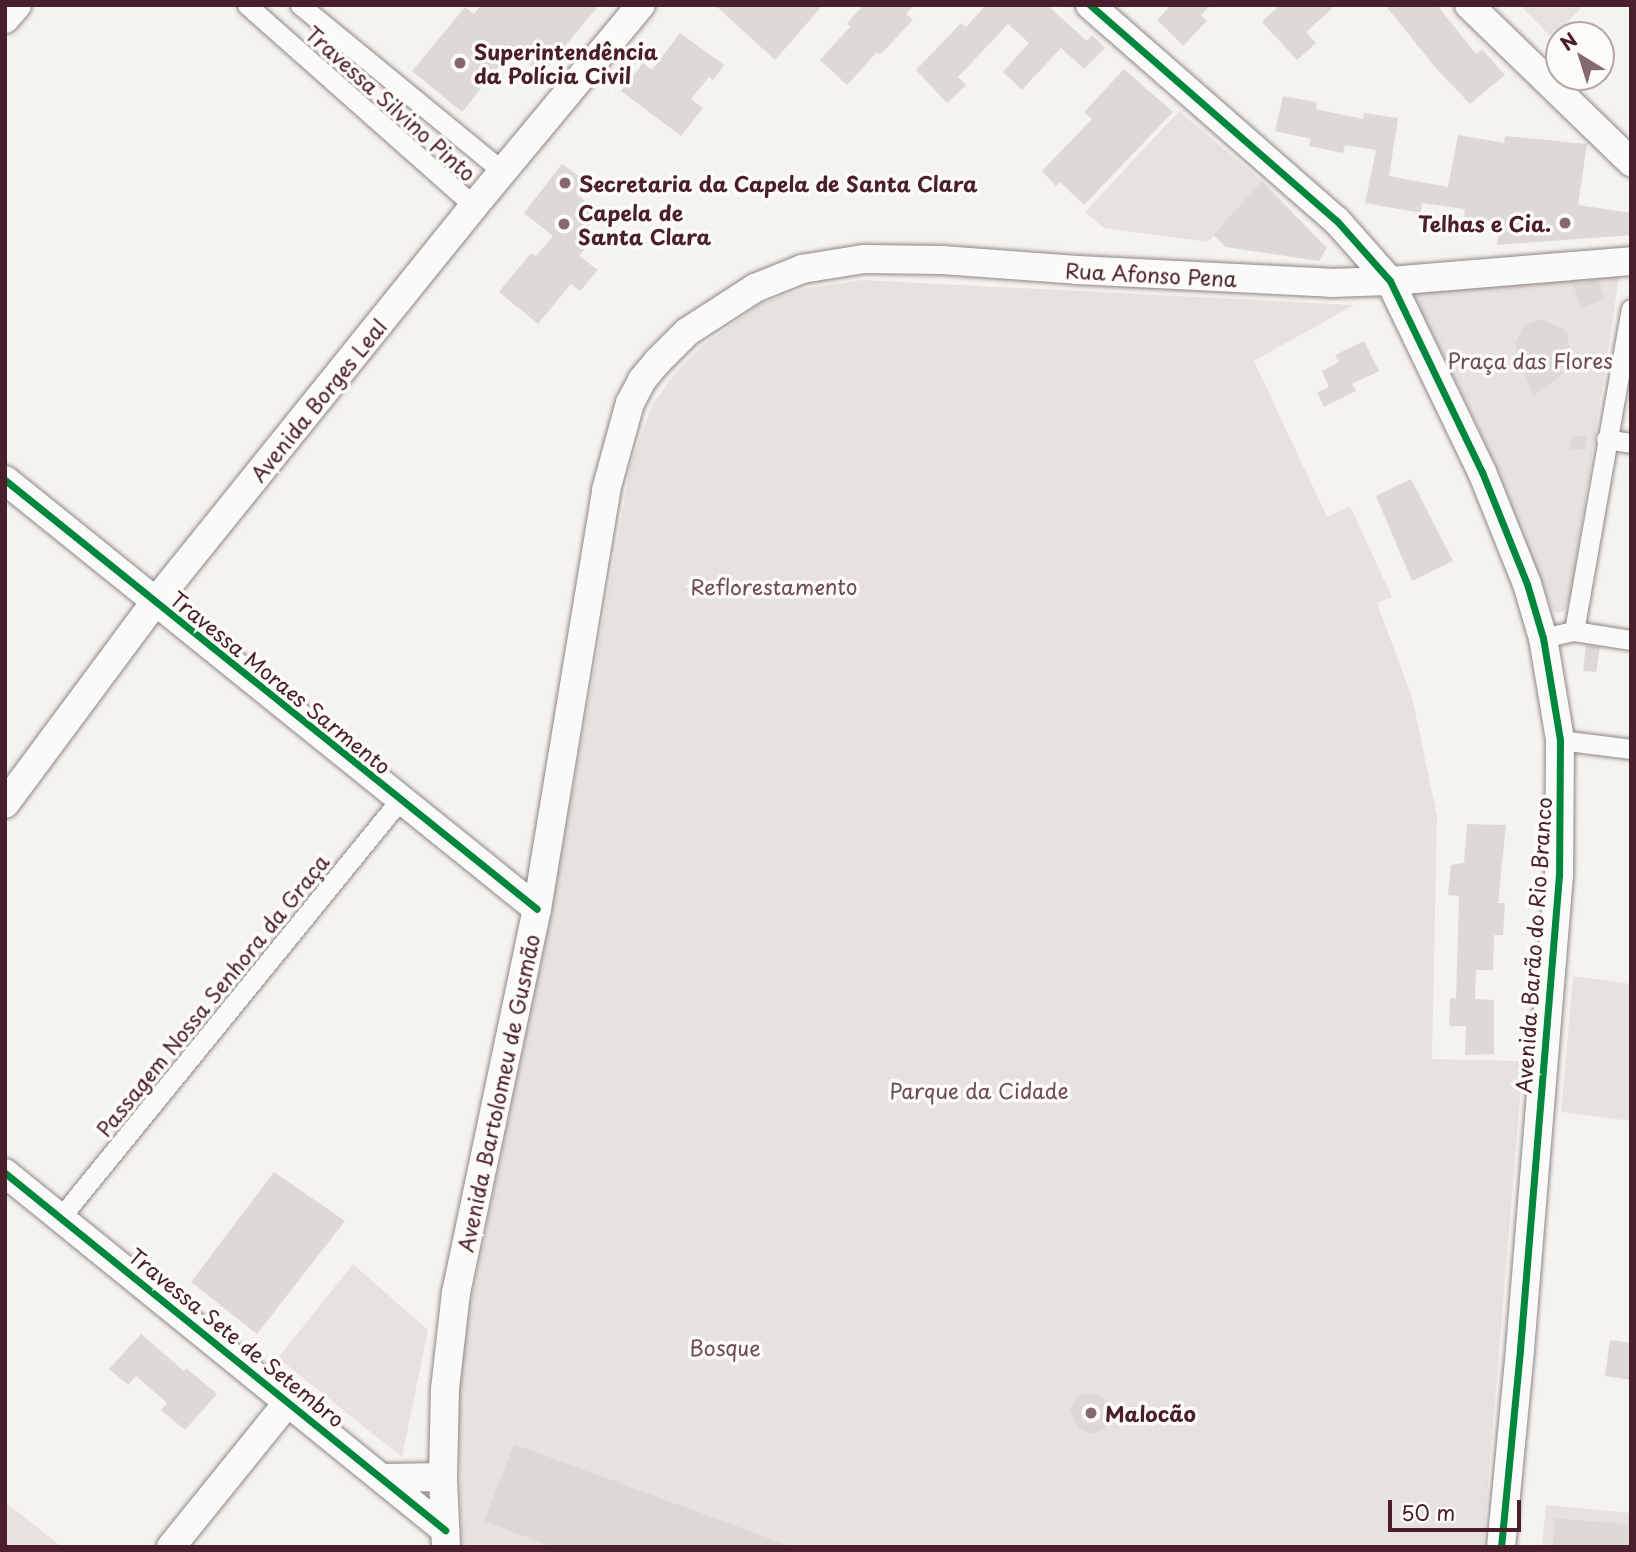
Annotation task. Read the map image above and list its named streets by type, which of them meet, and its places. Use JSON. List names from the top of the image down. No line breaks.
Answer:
{"streets":{"street":["Travessa Silvino Pinto","Rua Afonso Pena","Avenida Borges Leal","Travessa Moraes Sarmento","Avenida Barão do Rio Branco","Passagem Nossa Senhora da Graça","Avenida Bartolomeu de Gusmão","Travessa Sete de Setembro"]},"crossings":[["Travessa Silvino Pinto","Avenida Borges Leal"],["Rua Afonso Pena","Avenida Barão do Rio Branco"],["Rua Afonso Pena","Avenida Bartolomeu de Gusmão"],["Avenida Borges Leal","Travessa Moraes Sarmento"],["Travessa Moraes Sarmento","Passagem Nossa Senhora da Graça"],["Travessa Moraes Sarmento","Avenida Bartolomeu de Gusmão"],["Passagem Nossa Senhora da Graça","Travessa Sete de Setembro"],["Avenida Bartolomeu de Gusmão","Travessa Sete de Setembro"]],"parks":["Praça das Flores","Reflorestamento","Parque da Cidade","Bosque"],"places":["Superintendência da Polícia Civil","Secretaria da Capela de Santa Clara","Telhas e Cia.","Capela de Santa Clara","Malocão"],"scale_bar":"50 m","north":"top left"}
